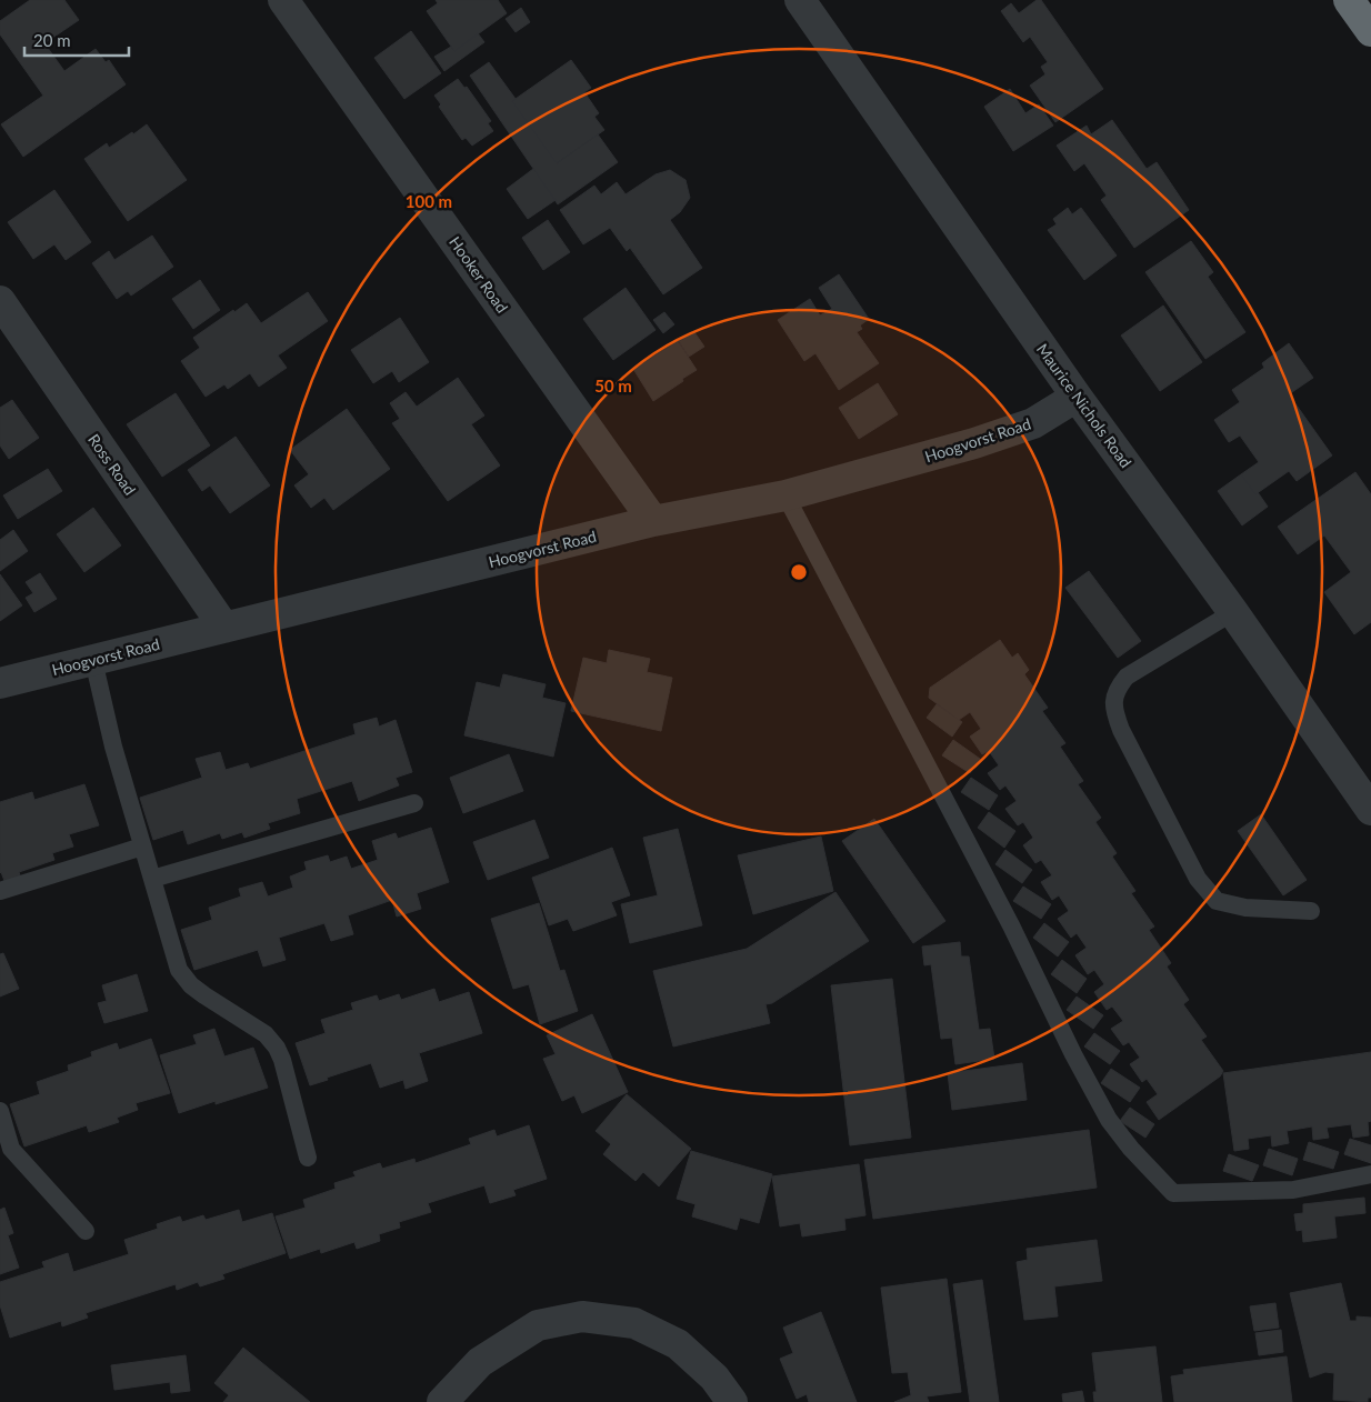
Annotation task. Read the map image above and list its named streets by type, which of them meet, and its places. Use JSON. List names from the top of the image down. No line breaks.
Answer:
{"streets":{"street":["Hooker Road","Maurice Nichols Road","Hoogvorst Road","Ross Road"]},"crossings":[["Hooker Road","Hoogvorst Road"],["Maurice Nichols Road","Hoogvorst Road"],["Hoogvorst Road","Ross Road"]],"scale_bar":"20 m","rings":["100 m","50 m"]}
